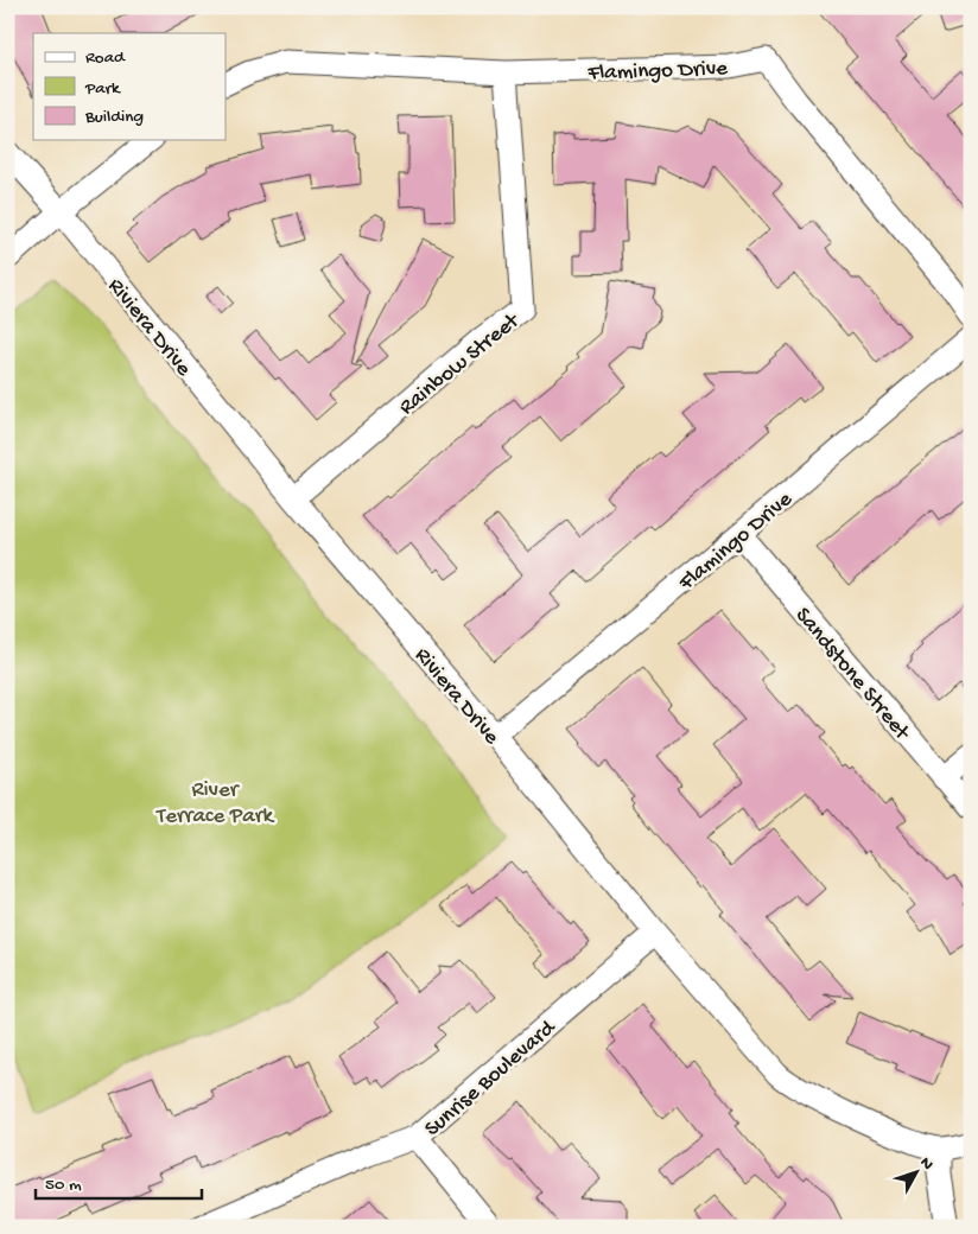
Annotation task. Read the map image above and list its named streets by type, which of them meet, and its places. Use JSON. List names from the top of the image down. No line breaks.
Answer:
{"streets":{"street":["Flamingo Drive","Riviera Drive","Rainbow Street","Sandstone Street","Sunrise Boulevard"]},"crossings":[["Flamingo Drive","Riviera Drive"],["Flamingo Drive","Rainbow Street"],["Flamingo Drive","Sandstone Street"],["Riviera Drive","Rainbow Street"],["Riviera Drive","Sunrise Boulevard"]],"parks":["River Terrace Park"],"legend":["Road","Park","Building"],"scale_bar":"50 m","north":"top right"}
